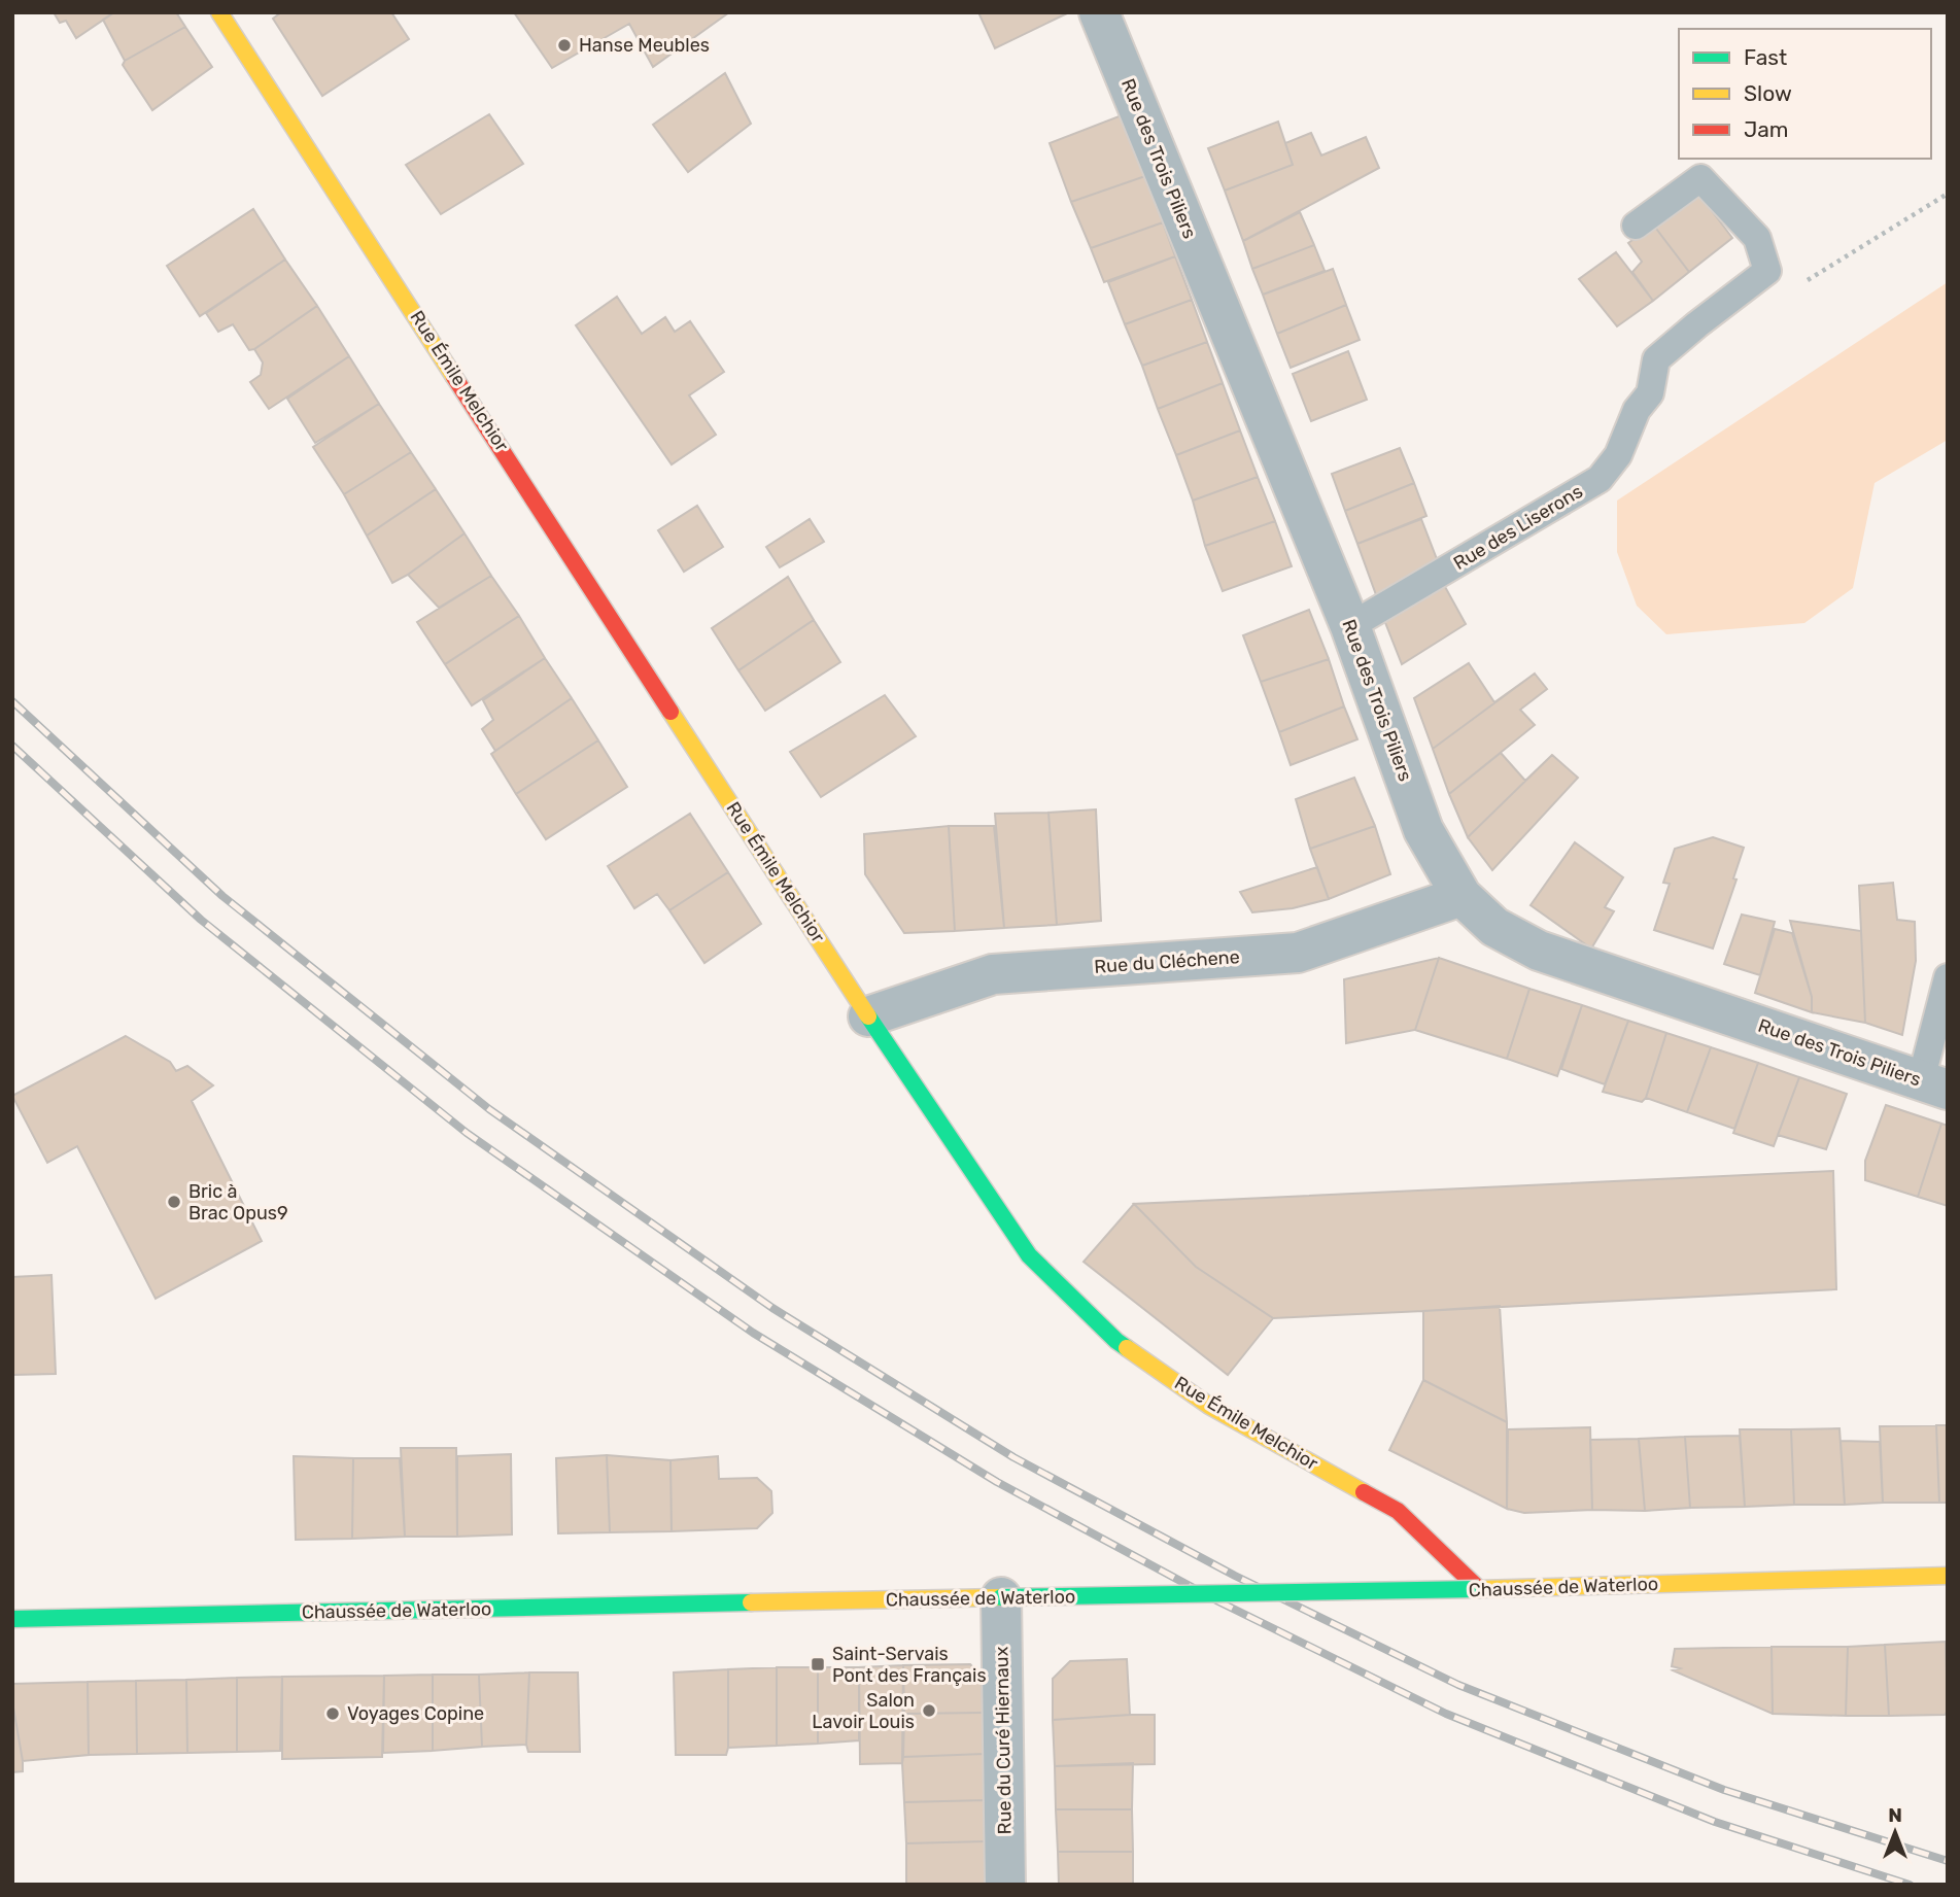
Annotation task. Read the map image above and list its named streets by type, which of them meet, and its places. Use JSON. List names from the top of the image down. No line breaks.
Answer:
{"streets":{"street":["Rue des Trois Piliers","Rue Émile Melchior","Rue du Cléchene","Chaussée de Waterloo","Rue du Curé Hiernaux"],"lane":["Rue des Liserons"]},"crossings":[["Rue des Trois Piliers","Rue des Liserons"],["Rue des Trois Piliers","Rue du Cléchene"],["Rue Émile Melchior","Rue du Cléchene"],["Rue Émile Melchior","Chaussée de Waterloo"],["Chaussée de Waterloo","Rue du Curé Hiernaux"]],"places":{"other":["Hanse Meubles","Bric à Brac Opus9","Salon Lavoir Louis","Voyages Copine"],"transit":["Saint-Servais Pont des Français"]},"legend":["Fast","Slow","Jam"],"north":"top"}
